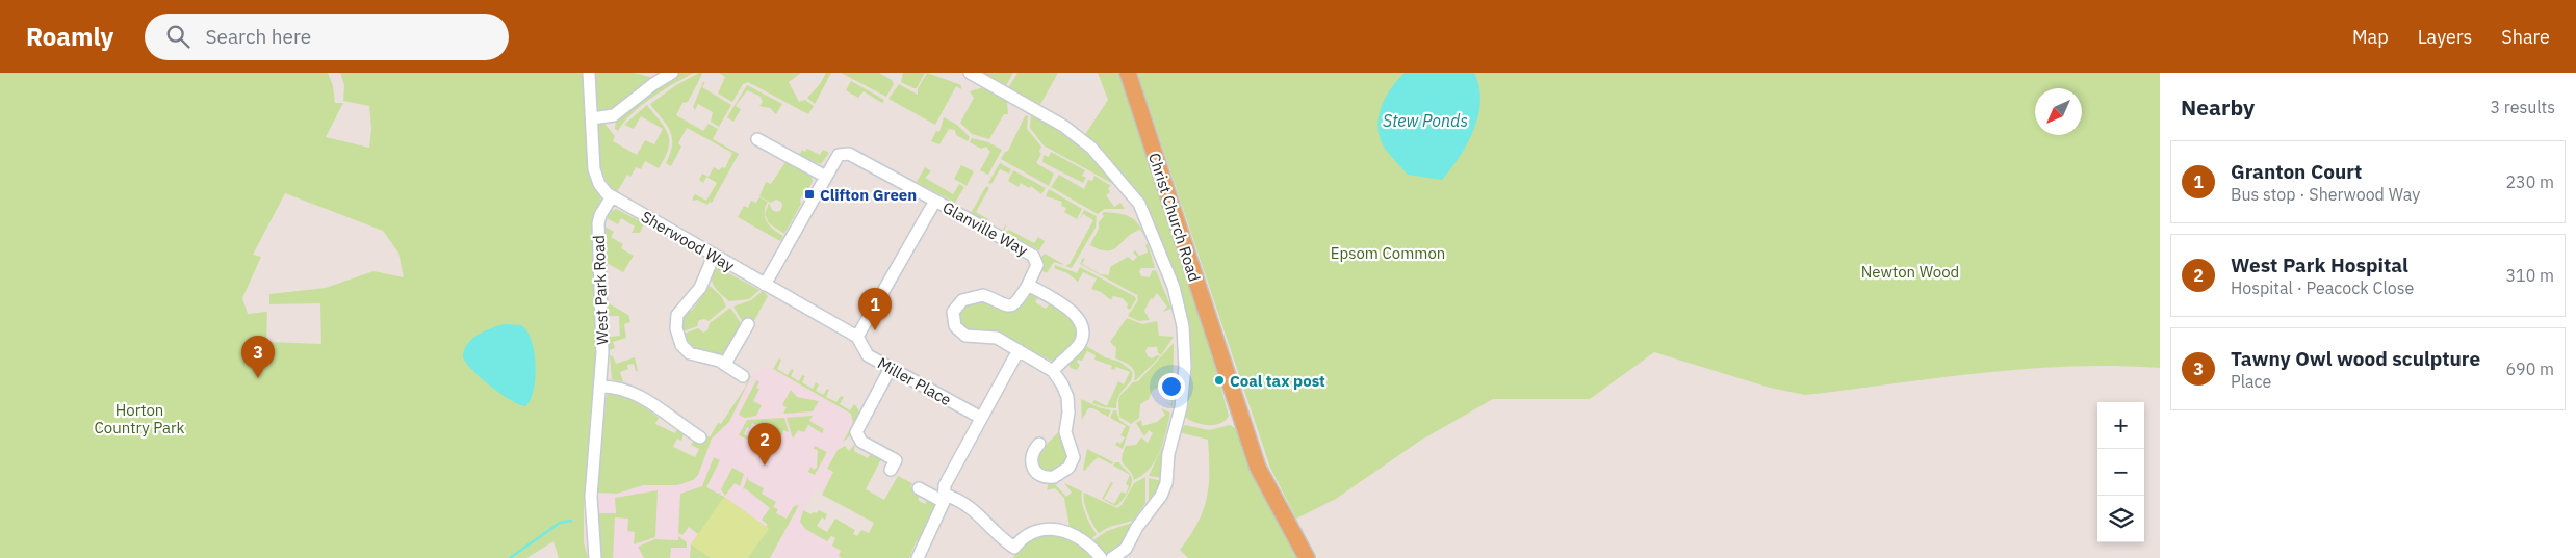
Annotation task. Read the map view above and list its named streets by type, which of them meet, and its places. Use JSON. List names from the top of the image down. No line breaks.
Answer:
{"streets":{"main road":["Christ Church Road"],"street":["Glanville Way","Sherwood Way","West Park Road","Miller Place"]},"crossings":[["Sherwood Way","West Park Road"],["Sherwood Way","Miller Place"]],"water":["Stew Ponds"],"parks":["Epsom Common","Newton Wood","Horton Country Park"],"places":{"transit":["Clifton Green"],"other":["Coal tax post"]},"north":"bottom left","page":{"header":"Roamly","search":"Search here","nav":["Map","Layers","Share"],"heading":["Nearby","3 results"],"list":[{"mark":"1","name":"Granton Court","note":"Bus stop · Sherwood Way","value":"230 m"},{"mark":"2","name":"West Park Hospital","note":"Hospital · Peacock Close","value":"310 m"},{"mark":"3","name":"Tawny Owl wood sculpture","note":"Place","value":"690 m"}],"pins":["1","3","2"],"map_buttons":["+","−"]}}
